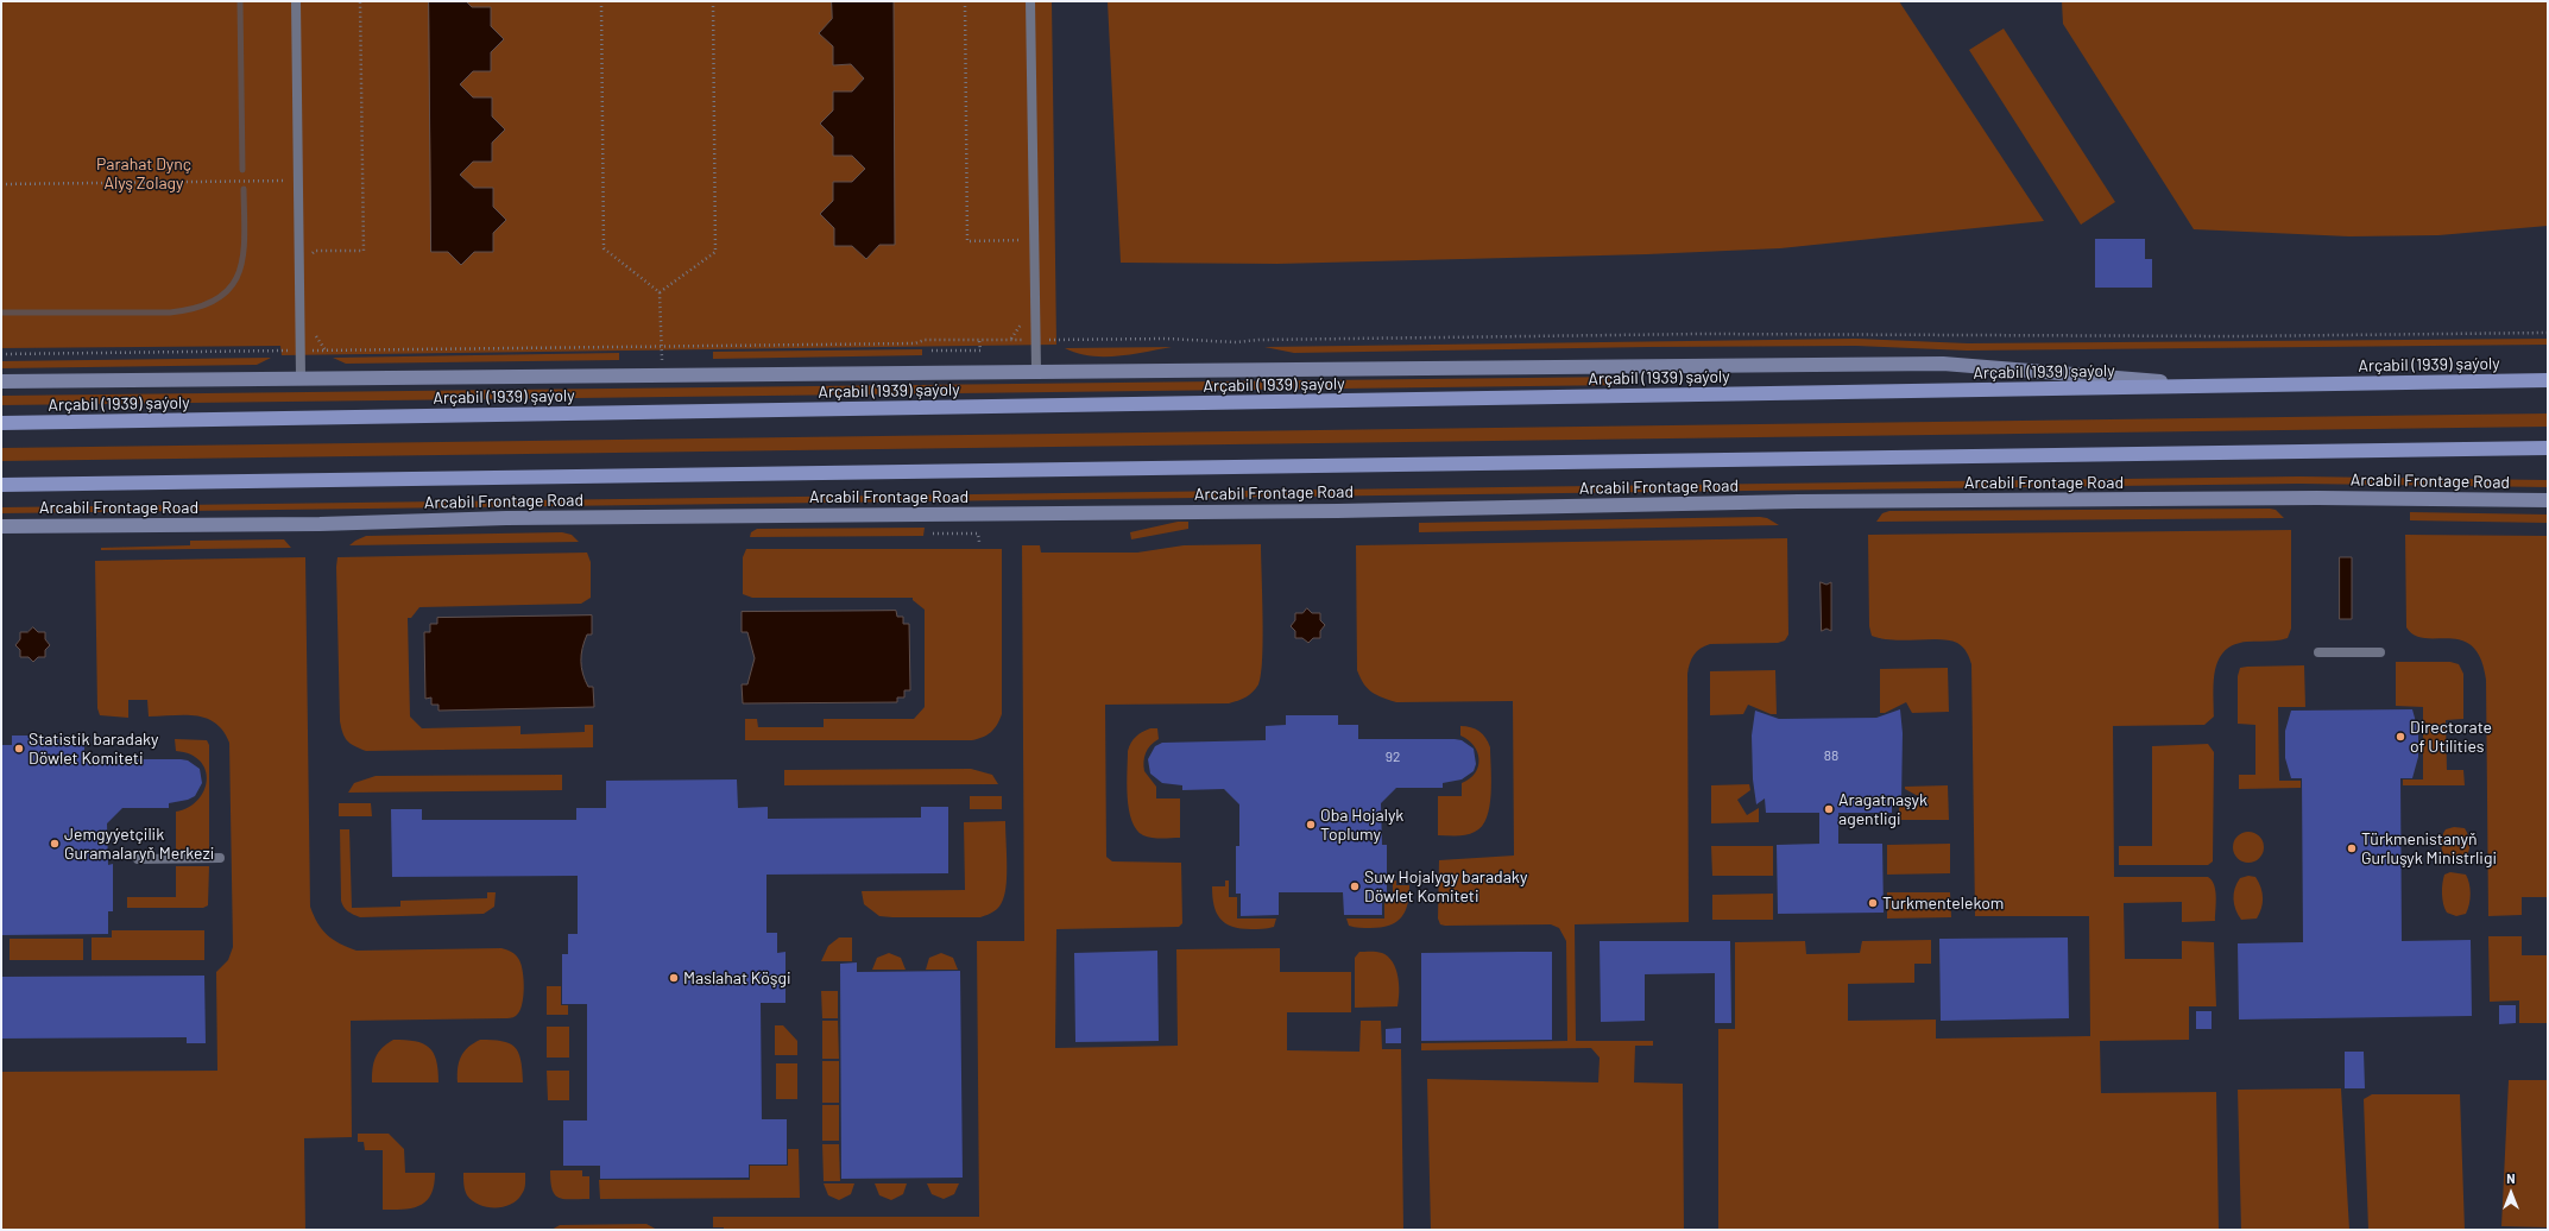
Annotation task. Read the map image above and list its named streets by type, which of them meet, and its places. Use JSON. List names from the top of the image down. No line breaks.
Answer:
{"streets":{"main road":["Arçabil (1939) şaýoly"],"street":["Arcabil Frontage Road"]},"parks":["Parahat Dynç Alyş Zolagy"],"places":["Directorate of Utilities","Statistik baradaky Döwlet Komiteti","Aragatnaşyk agentligi","Oba Hojalyk Toplumy","Jemgyýetçilik Guramalaryň Merkezi","Türkmenistanyň Gurluşyk Ministrligi","Suw Hojalygy baradaky Döwlet Komiteti","Turkmentelekom","Maslahat Köşgi"],"house_numbers":["88","92"],"north":"top"}
